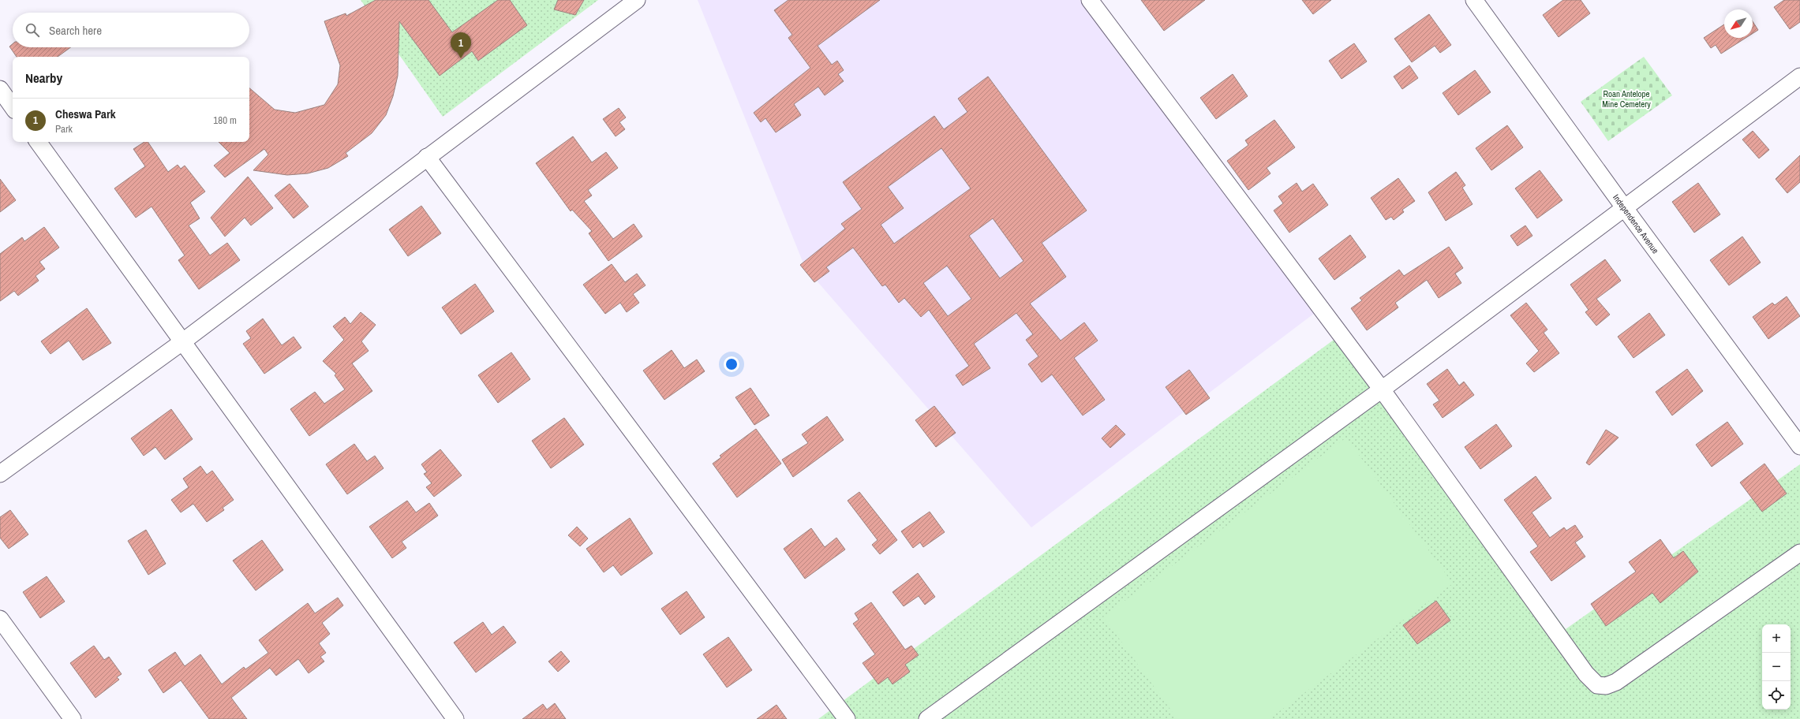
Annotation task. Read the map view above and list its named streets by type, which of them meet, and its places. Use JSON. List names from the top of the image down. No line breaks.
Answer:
{"streets":{"street":["Independence Avenue"]},"parks":["Roan Antelope Mine Cemetery"],"north":"bottom left","page":{"search":"Search here","pins":"1","heading":"Nearby","list":[{"mark":"1","name":"Cheswa Park","note":"Park","value":"180 m"}],"map_buttons":["+","−"]}}
